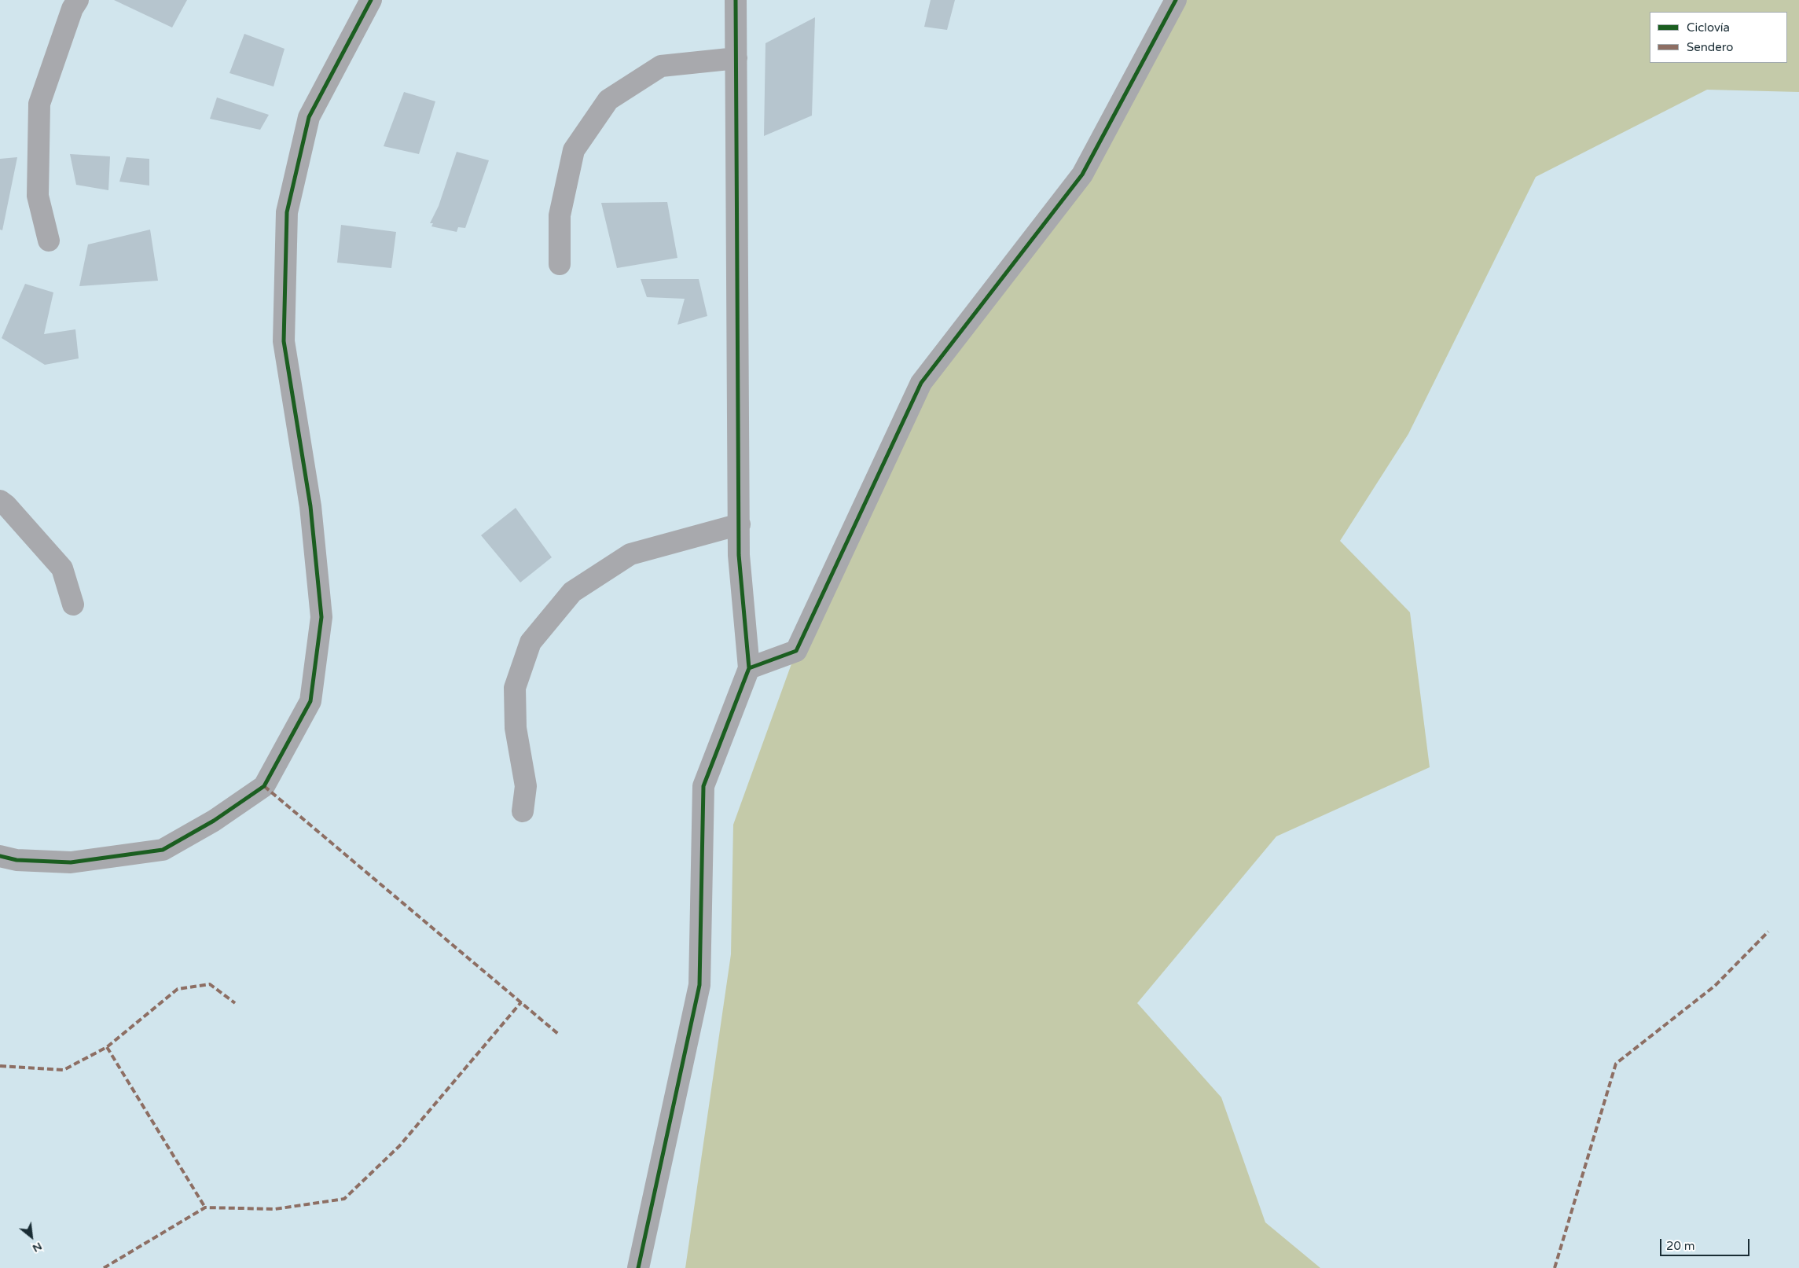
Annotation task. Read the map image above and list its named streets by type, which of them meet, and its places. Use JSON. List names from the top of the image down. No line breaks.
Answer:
{"legend":["Ciclovía","Sendero"],"scale_bar":"20 m","north":"bottom right"}
